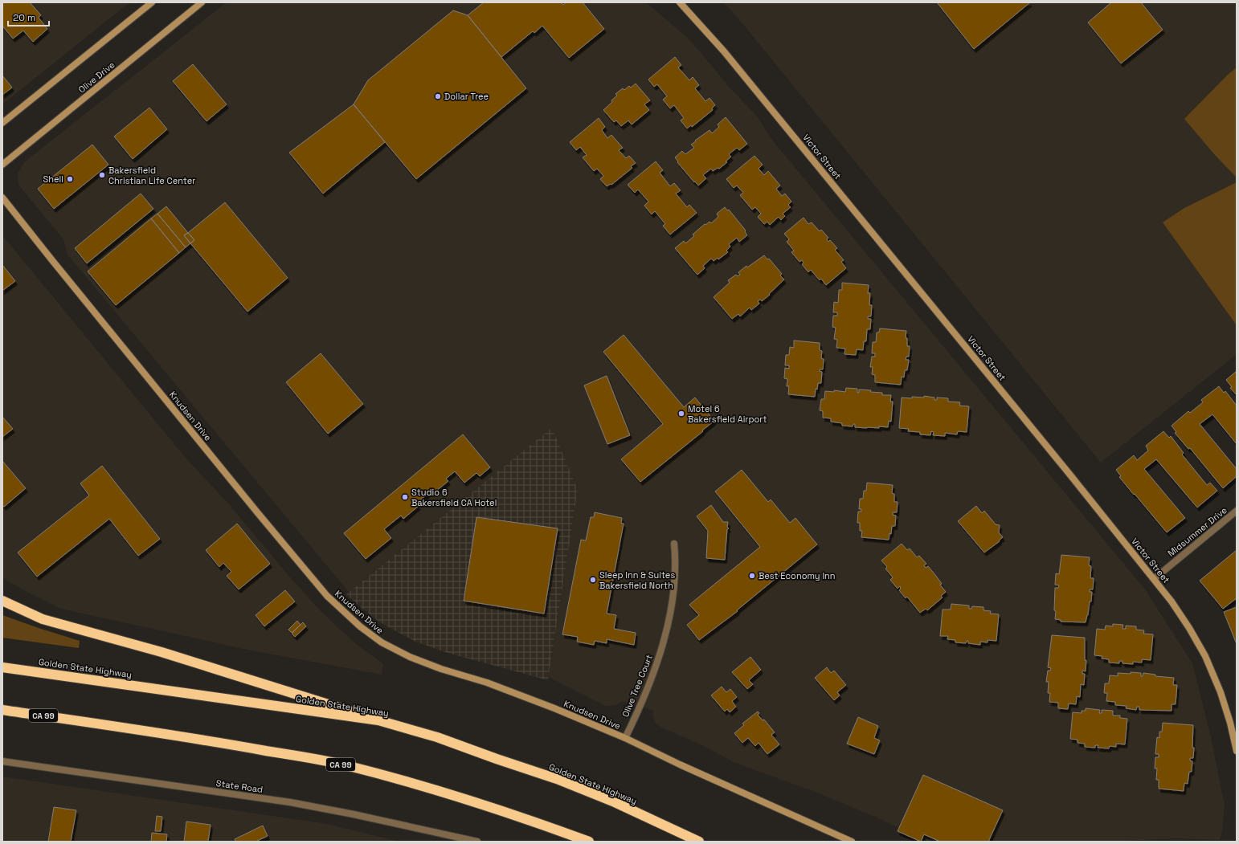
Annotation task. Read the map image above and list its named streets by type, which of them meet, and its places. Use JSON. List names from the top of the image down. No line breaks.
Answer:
{"streets":{"highway":["Golden State Highway","CA 99"],"street":["Olive Drive","Victor Street","Knudsen Drive","Midsummer Drive","Olive Tree Court","State Road"]},"crossings":[["Victor Street","Midsummer Drive"],["Knudsen Drive","Olive Tree Court"]],"places":["Dollar Tree","Bakersfield Christian Life Center","Shell","Motel 6 Bakersfield Airport","Studio 6 Bakersfield CA Hotel","Best Economy Inn","Sleep Inn & Suites Bakersfield North"],"scale_bar":"20 m"}
